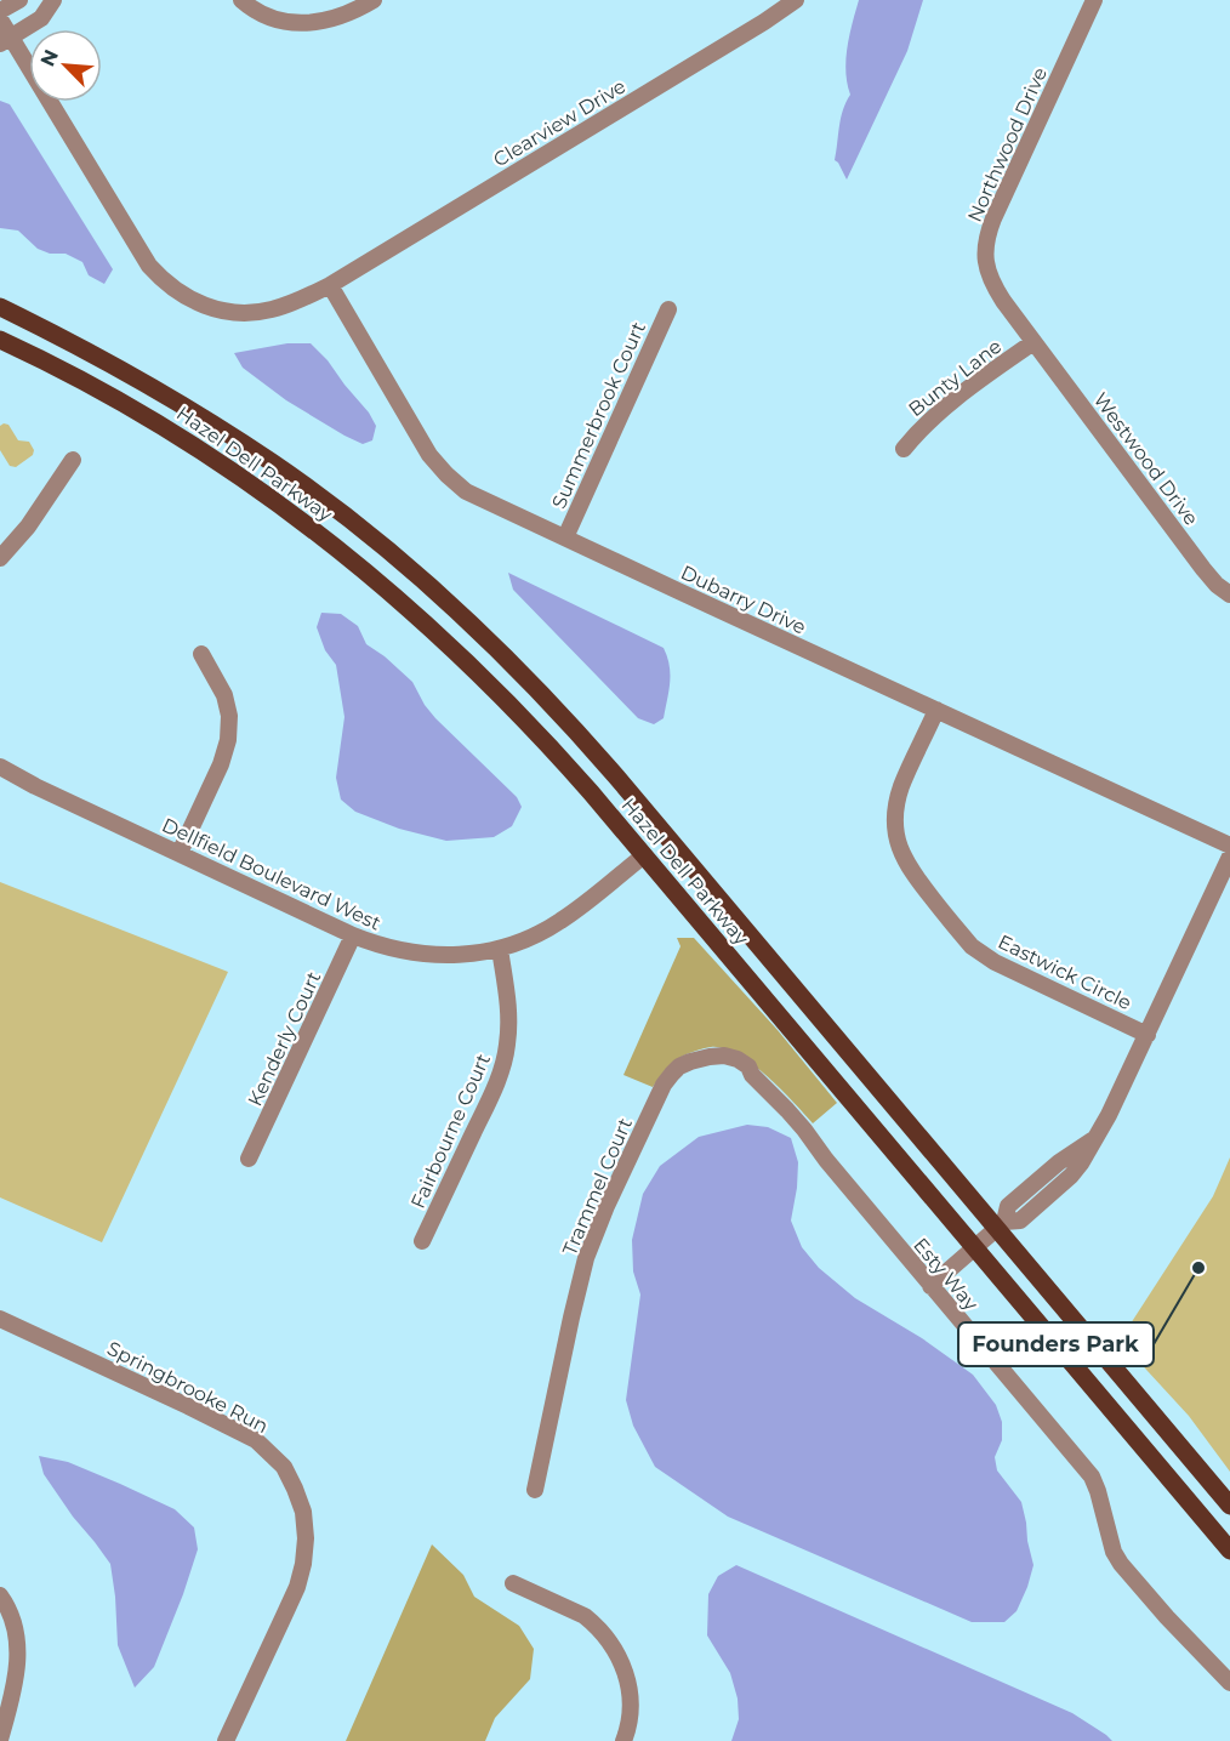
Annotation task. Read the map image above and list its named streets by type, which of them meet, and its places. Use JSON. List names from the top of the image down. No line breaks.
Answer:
{"streets":{"main road":["Hazel Dell Parkway"],"street":["Clearview Drive","Northwood Drive","Bunty Lane","Summerbrook Court","Westwood Drive","Dubarry Drive","Dellfield Boulevard West","Eastwick Circle","Kenderly Court","Fairbourne Court","Trammel Court","Esty Way","Springbrooke Run"]},"crossings":[["Clearview Drive","Dubarry Drive"],["Northwood Drive","Bunty Lane"],["Northwood Drive","Westwood Drive"],["Bunty Lane","Westwood Drive"],["Summerbrook Court","Dubarry Drive"],["Hazel Dell Parkway","Dellfield Boulevard West"],["Dubarry Drive","Eastwick Circle"],["Dellfield Boulevard West","Kenderly Court"],["Dellfield Boulevard West","Fairbourne Court"],["Trammel Court","Esty Way"]],"places":["Founders Park"],"north":"top left"}
